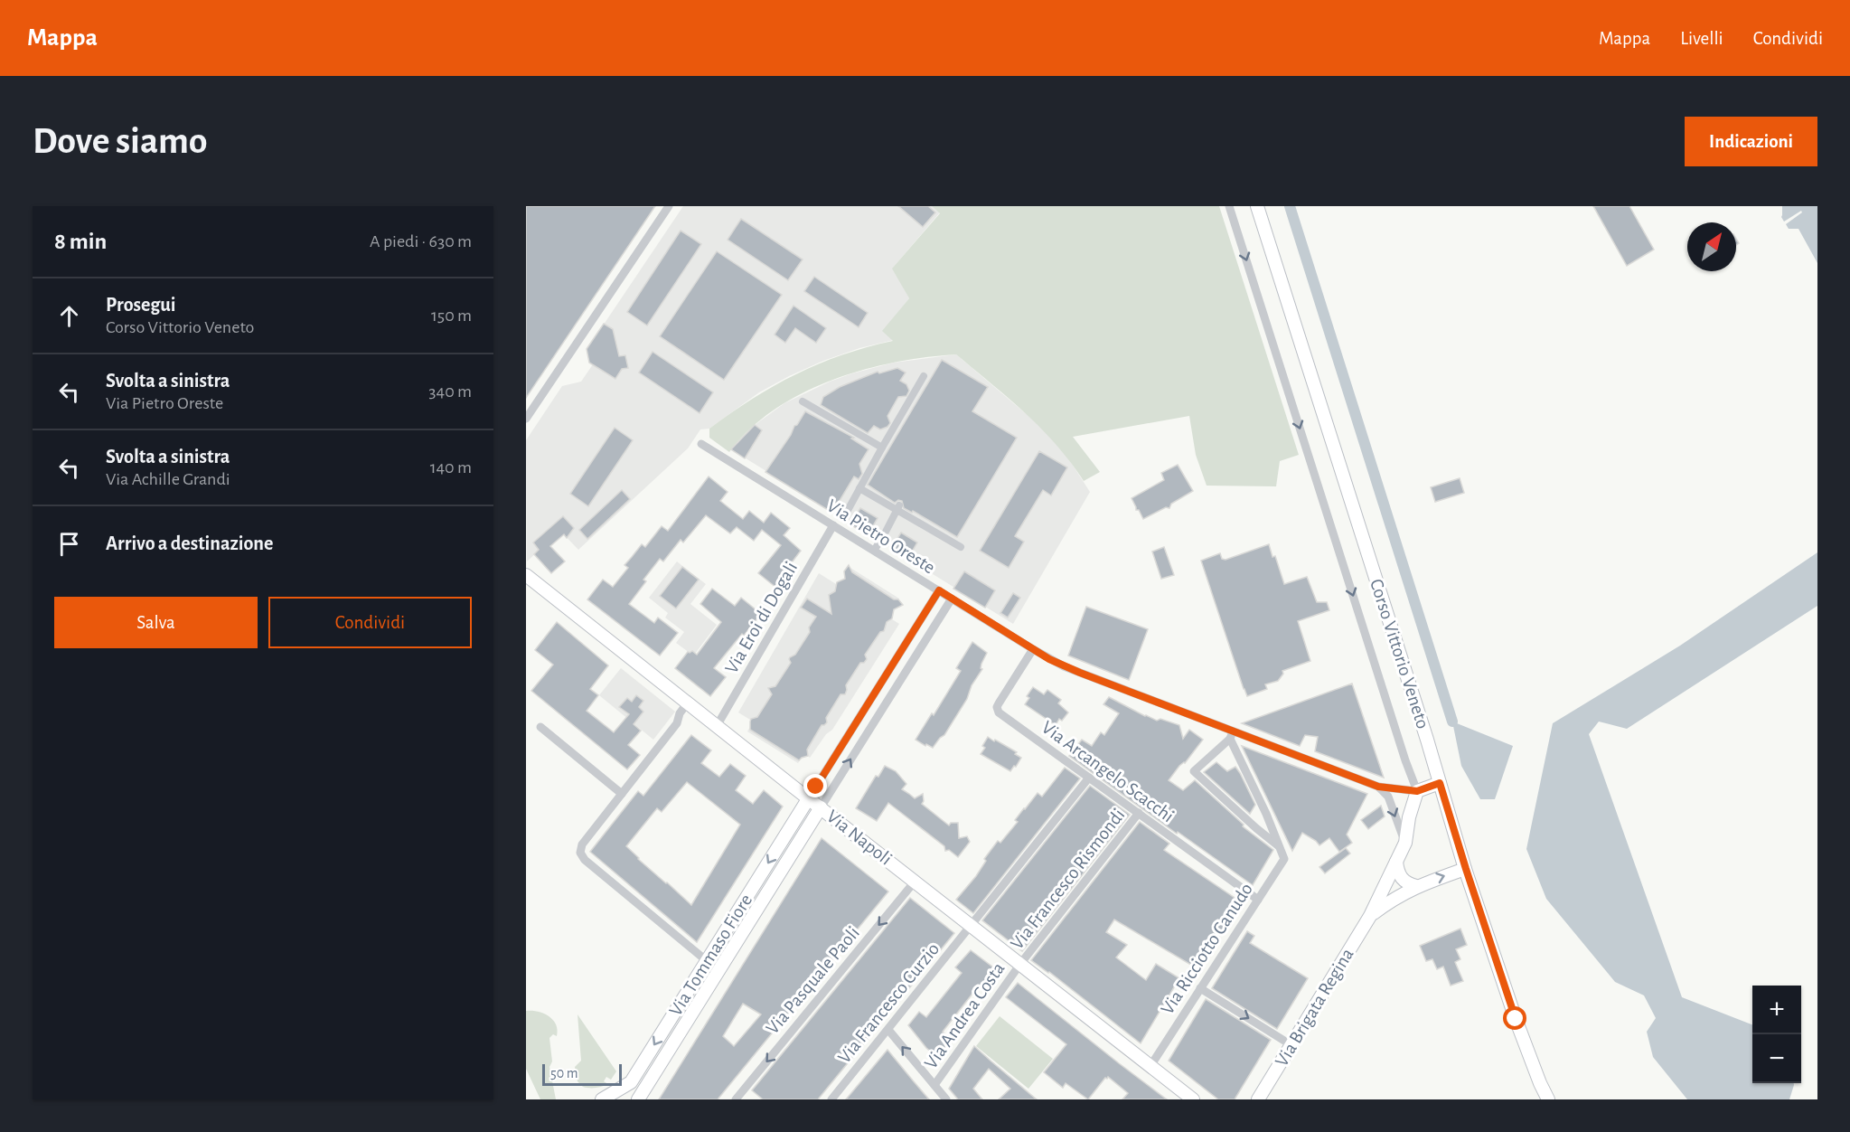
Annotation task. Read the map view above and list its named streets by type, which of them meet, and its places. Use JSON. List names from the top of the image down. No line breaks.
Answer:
{"streets":{"main road":["Corso Vittorio Veneto","Via Napoli","Via Tommaso Fiore","Via Brigata Regina"],"street":["Via Pietro Oreste","Via Eroi di Dogali","Via Arcangelo Scacchi","Via Francesco Rismondi","Via Ricciotto Canudo","Via Pasquale Paoli","Via Francesco Curzio","Via Andrea Costa"]},"crossings":[["Via Pietro Oreste","Via Eroi di Dogali"],["Via Pietro Oreste","Corso Vittorio Veneto"],["Via Pietro Oreste","Via Arcangelo Scacchi"],["Via Pietro Oreste","Via Brigata Regina"],["Via Eroi di Dogali","Via Napoli"],["Corso Vittorio Veneto","Via Brigata Regina"],["Via Arcangelo Scacchi","Via Francesco Rismondi"],["Via Arcangelo Scacchi","Via Ricciotto Canudo"],["Via Arcangelo Scacchi","Via Francesco Curzio"],["Via Napoli","Via Francesco Rismondi"],["Via Napoli","Via Ricciotto Canudo"],["Via Napoli","Via Tommaso Fiore"],["Via Napoli","Via Pasquale Paoli"],["Via Napoli","Via Francesco Curzio"],["Via Napoli","Via Andrea Costa"],["Via Francesco Rismondi","Via Andrea Costa"]],"one_way":["Corso Vittorio Veneto","Via Pasquale Paoli"],"scale_bar":"50 m","north":"top right","page":{"header":"Mappa","nav":["Mappa","Livelli","Condividi"],"buttons":["Indicazioni",["Salva","Condividi"]],"title":"Dove siamo","heading":["8 min","A piedi · 630 m"],"list":[["Prosegui","Corso Vittorio Veneto","150 m"],["Svolta a sinistra","Via Pietro Oreste","340 m"],["Svolta a sinistra","Via Achille Grandi","140 m"],"Arrivo a destinazione"],"map_buttons":["+","−"],"scale":"50 m"}}
